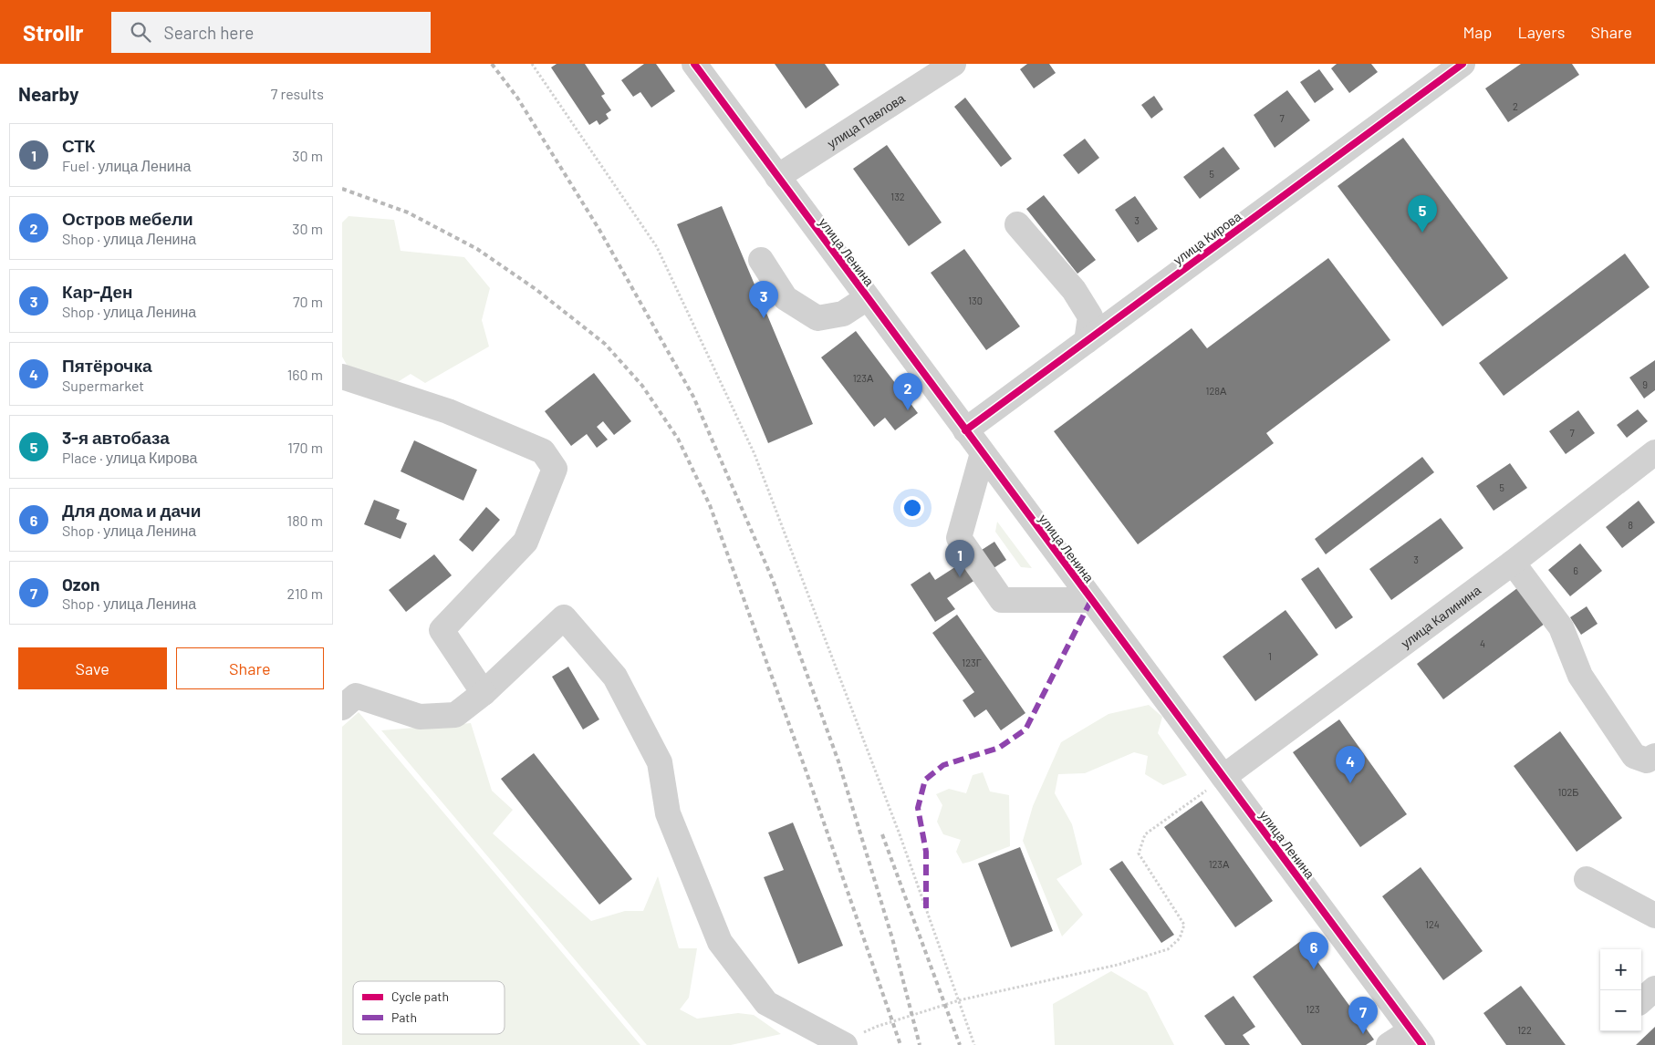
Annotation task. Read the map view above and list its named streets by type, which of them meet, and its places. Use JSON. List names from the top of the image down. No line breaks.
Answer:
{"streets":{"street":["улица Павлова","улица Кирова","улица Ленина","улица Калинина"]},"crossings":[["улица Павлова","улица Ленина"],["улица Кирова","улица Ленина"],["улица Ленина","улица Калинина"]],"house_numbers":["2","7","5","132","3","130","123А","9","128А","7","5","8","3","6","4","1","123Г","102Б","123А","124","123","122"],"legend":["Cycle path","Path"],"page":{"header":"Strollr","search":"Search here","nav":["Map","Layers","Share"],"heading":["Nearby","7 results"],"list":[{"mark":"1","name":"СТК","note":"Fuel · улица Ленина","value":"30 m"},{"mark":"2","name":"Остров мебели","note":"Shop · улица Ленина","value":"30 m"},{"mark":"3","name":"Кар-Ден","note":"Shop · улица Ленина","value":"70 m"},{"mark":"4","name":"Пятёрочка","note":"Supermarket","value":"160 m"},{"mark":"5","name":"3-я автобаза","note":"Place · улица Кирова","value":"170 m"},{"mark":"6","name":"Для дома и дачи","note":"Shop · улица Ленина","value":"180 m"},{"mark":"7","name":"Ozon","note":"Shop · улица Ленина","value":"210 m"}],"pins":["5","3","2","1","4","6","7"],"buttons":["Save","Share"],"map_buttons":["+","−"]}}
